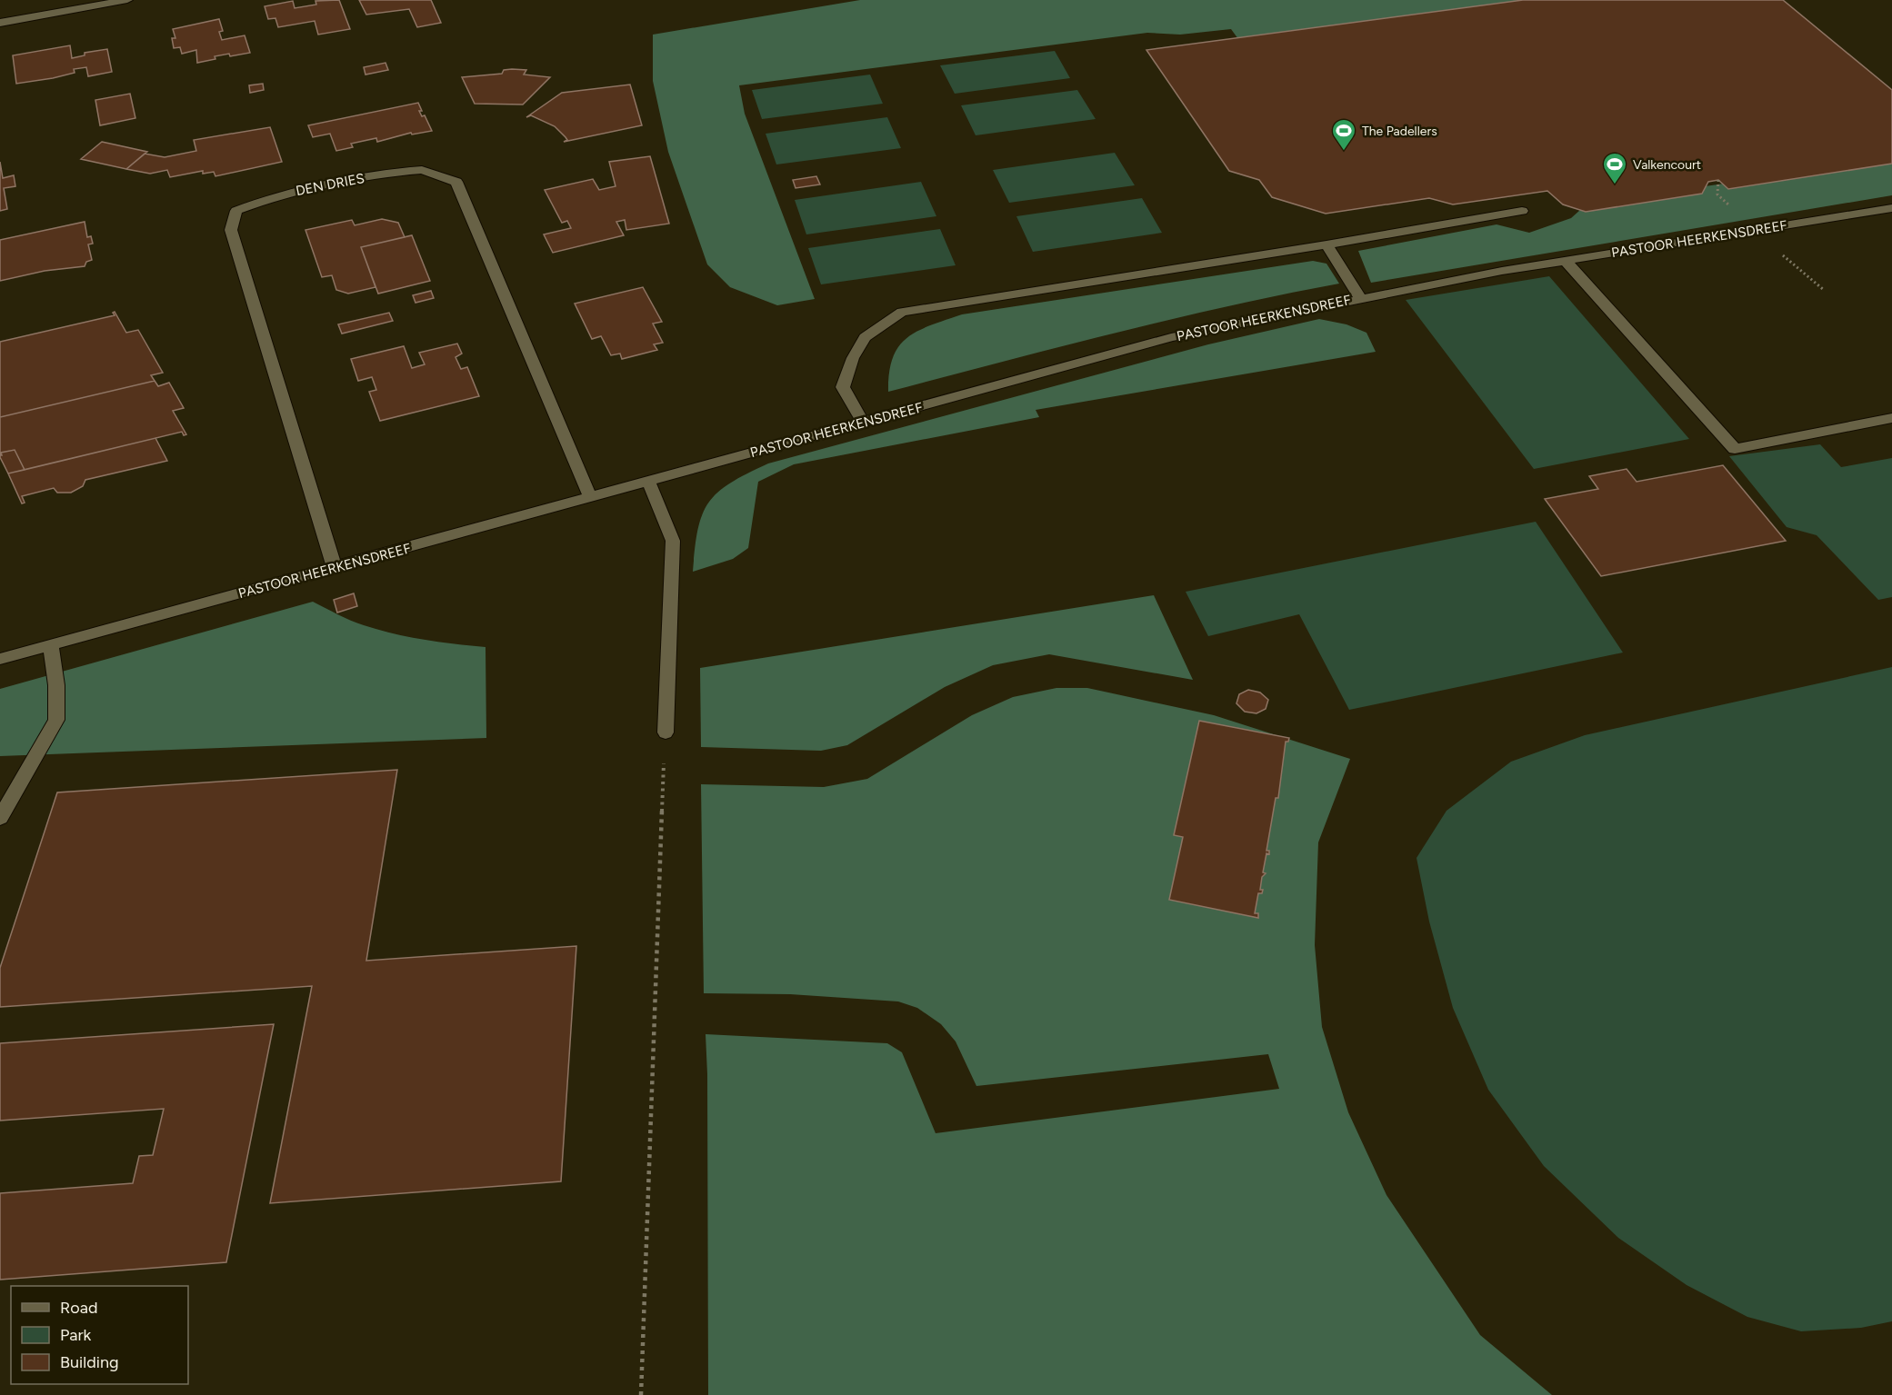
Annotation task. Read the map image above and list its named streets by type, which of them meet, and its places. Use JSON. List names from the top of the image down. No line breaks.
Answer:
{"streets":{"street":["DEN DRIES","PASTOOR HEERKENSDREEF"]},"crossings":[["DEN DRIES","PASTOOR HEERKENSDREEF"]],"places":{"sports":["The Padellers","Valkencourt"]},"legend":["Road","Park","Building"]}
